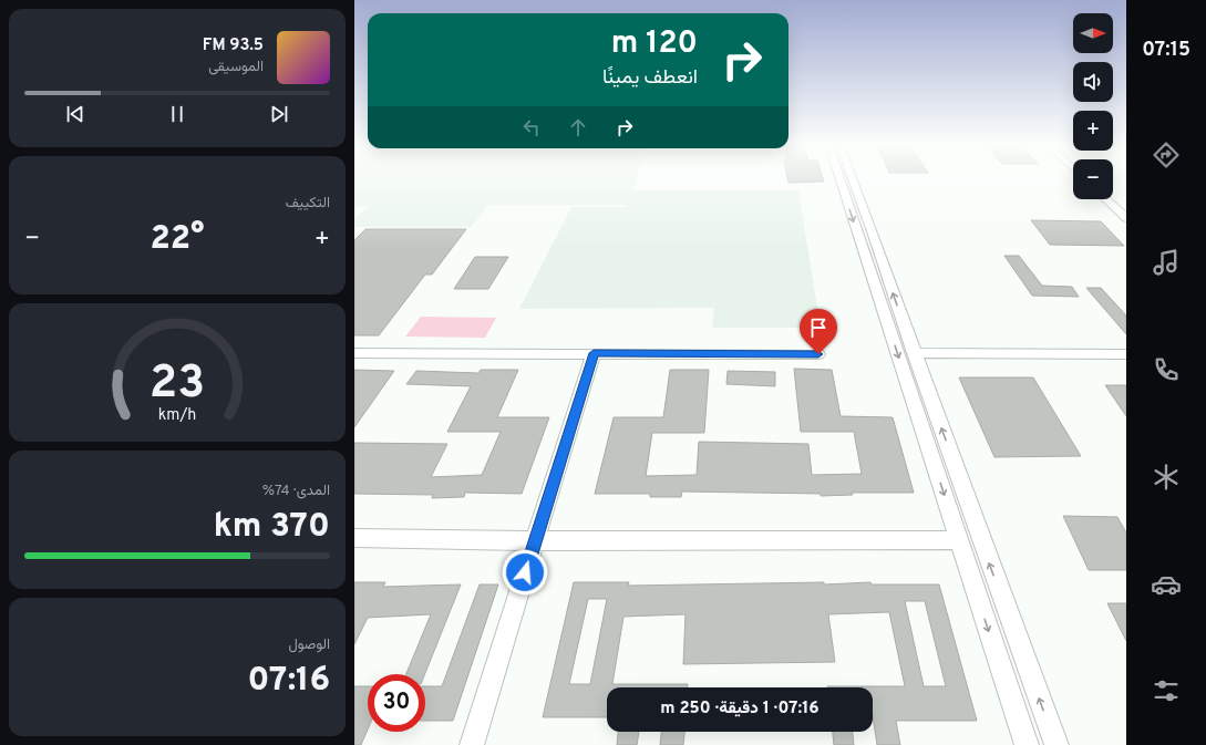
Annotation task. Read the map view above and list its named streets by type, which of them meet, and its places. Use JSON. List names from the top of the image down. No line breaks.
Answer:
{"north":"right","page":{"tabs":"07:15","map_buttons":["+","−"],"turn":["120 m","انعطف يمينًا"],"song":["93.5 FM","الموسيقى"],"tile":["التكييف",["المدى · 74%","370 km"],["الوصول","07:16"]],"heat":["−","22°","+"],"limit":"30","trip":"07:16 · 1 دقيقة · 250 m","gauge":["23","km/h"]}}
